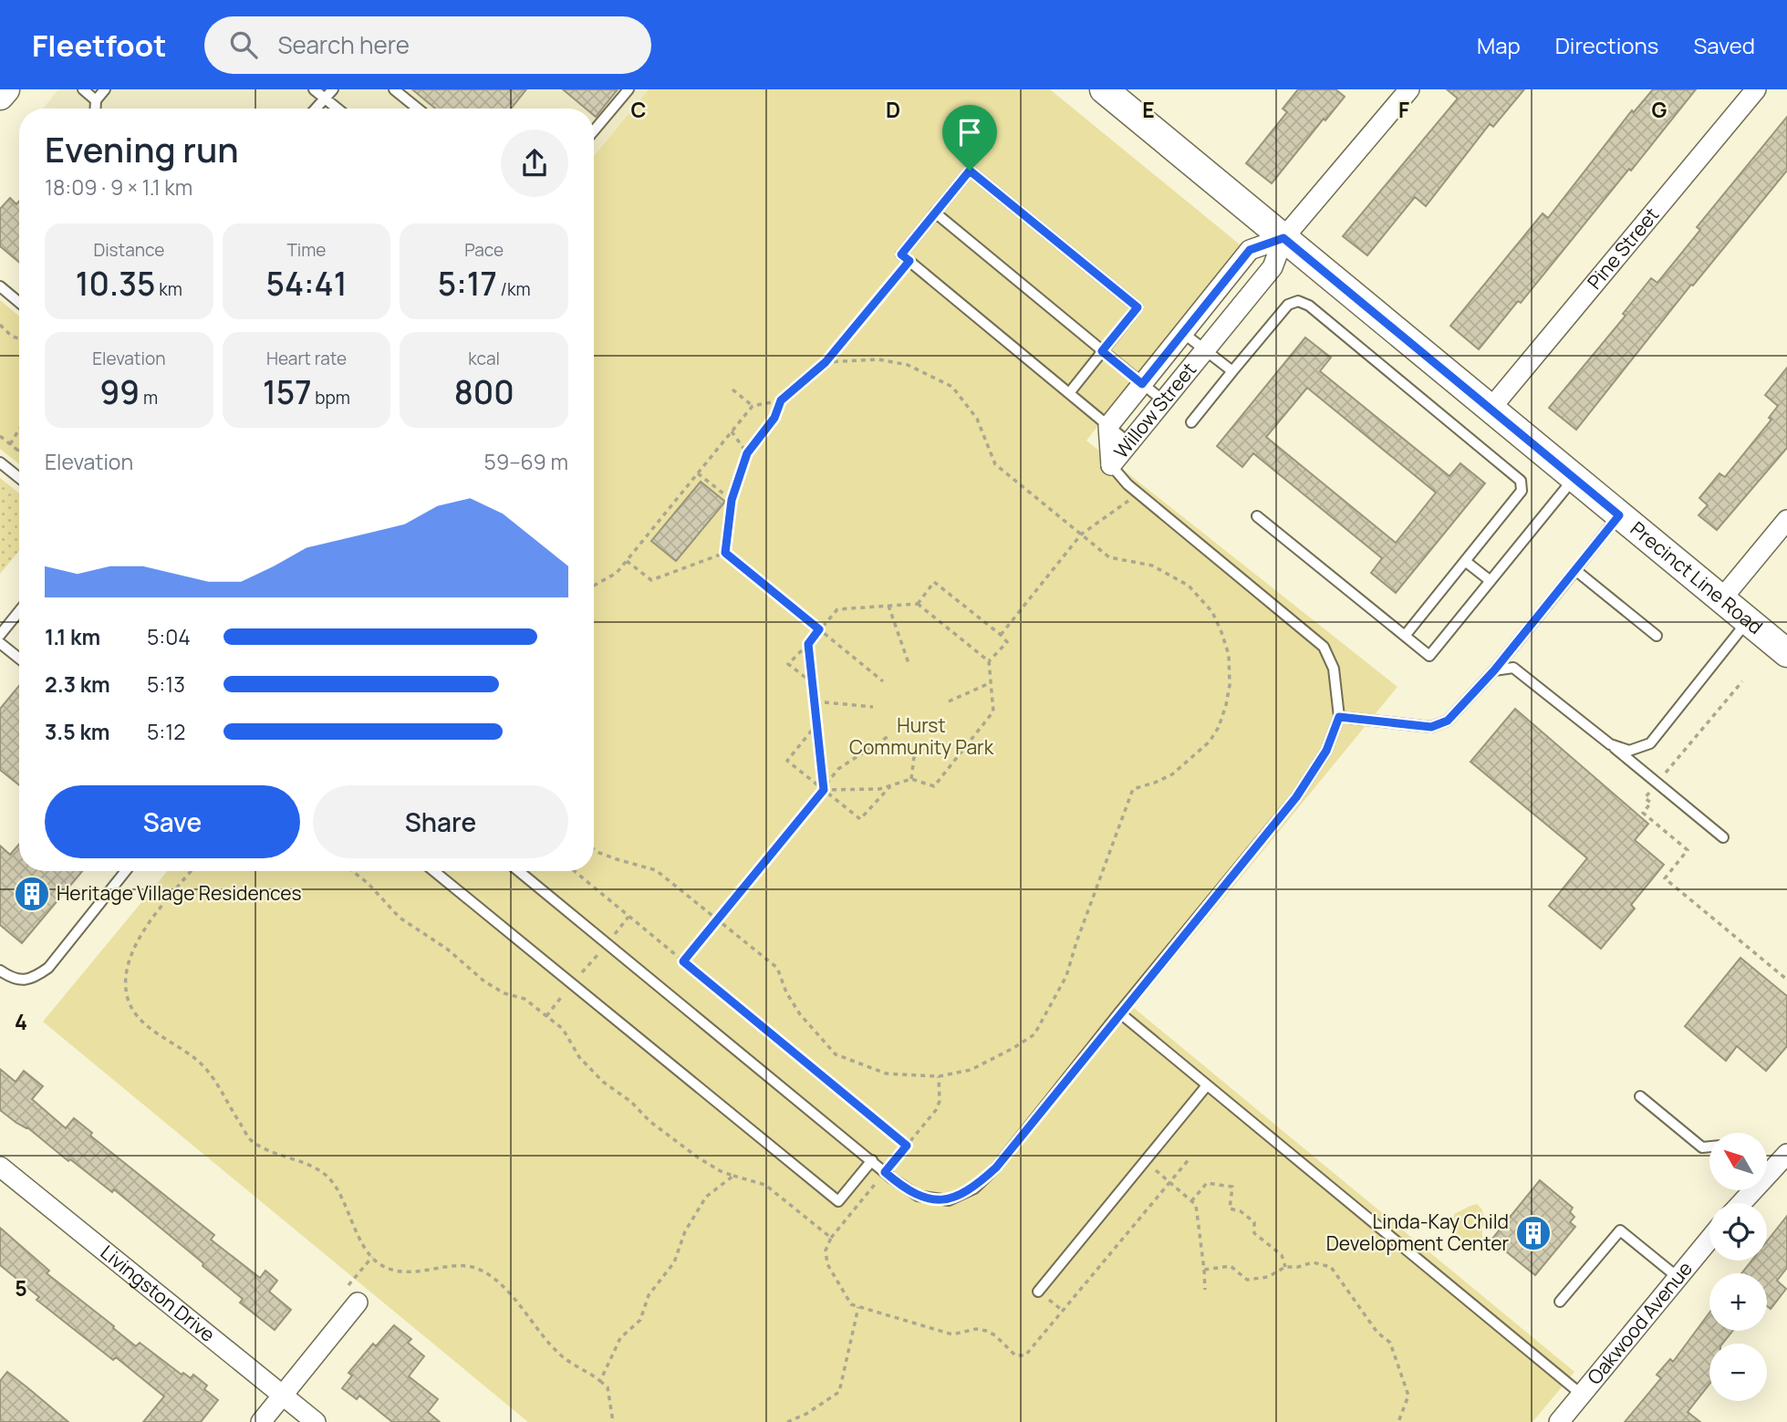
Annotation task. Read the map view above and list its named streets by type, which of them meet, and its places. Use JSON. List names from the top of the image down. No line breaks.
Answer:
{"streets":{"main road":["Precinct Line Road"],"street":["Pine Street","Willow Street","Livingston Drive","Oakwood Avenue"]},"crossings":[["Pine Street","Precinct Line Road"],["Willow Street","Precinct Line Road"]],"parks":["Hurst Community Park"],"places":{"building":["Heritage Village Residences","Linda-Kay Child Development Center"]},"north":"top left","page":{"header":"Fleetfoot","search":"Search here","nav":["Map","Directions","Saved"],"heading":["Evening run","18:09 · 9 × 1.1 km"],"stats":[["Distance","10.35 km"],["Time","54:41"],["Pace","5:17 /km"],["Elevation","99 m"],["Heart rate","157 bpm"],["kcal","800"]],"chart":["Elevation","59–69 m"],"list":[{"name":"1.1 km","note":"5:04"},{"name":"2.3 km","note":"5:13"},{"name":"3.5 km","note":"5:12"}],"buttons":["Save","Share"],"map_buttons":["+","−"]},"grid":{"columns":["C","D","E","F","G"],"rows":["4","5"]}}
